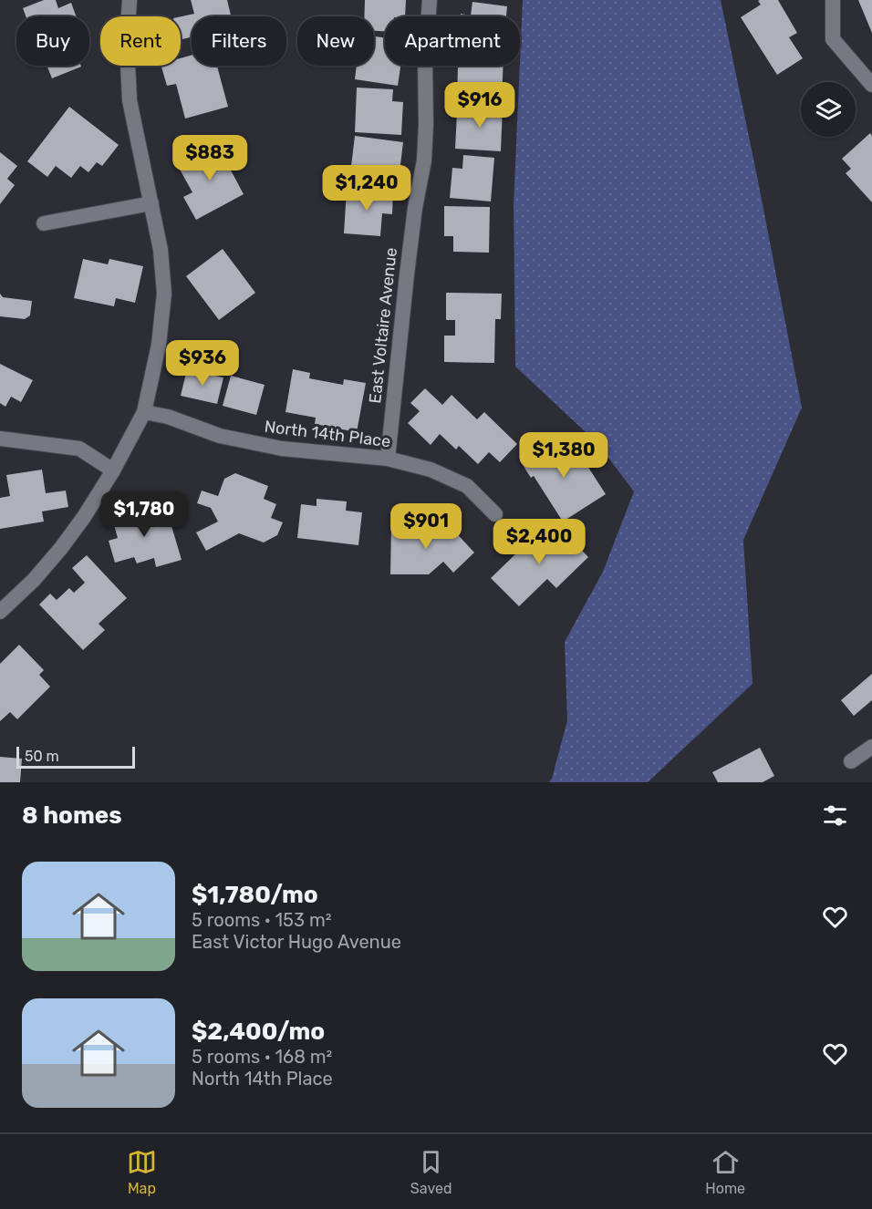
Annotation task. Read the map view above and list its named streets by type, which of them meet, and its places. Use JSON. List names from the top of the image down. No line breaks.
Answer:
{"streets":{"street":["East Voltaire Avenue","North 14th Place"]},"crossings":[["East Voltaire Avenue","North 14th Place"]],"scale_bar":"50 m","page":{"chip":["Buy","Rent","Filters","New","Apartment"],"price":["$916","$883","$1,240","$936","$1,380","$1,780","$901","$2,400"],"scale":"50 m","heading":"8 homes","list":[{"name":"$1,780/mo","note":"5 rooms · 153 m² · East Victor Hugo Avenue"},{"name":"$2,400/mo","note":"5 rooms · 168 m² · North 14th Place"}],"tabs":["Map","Saved","Home"]}}
